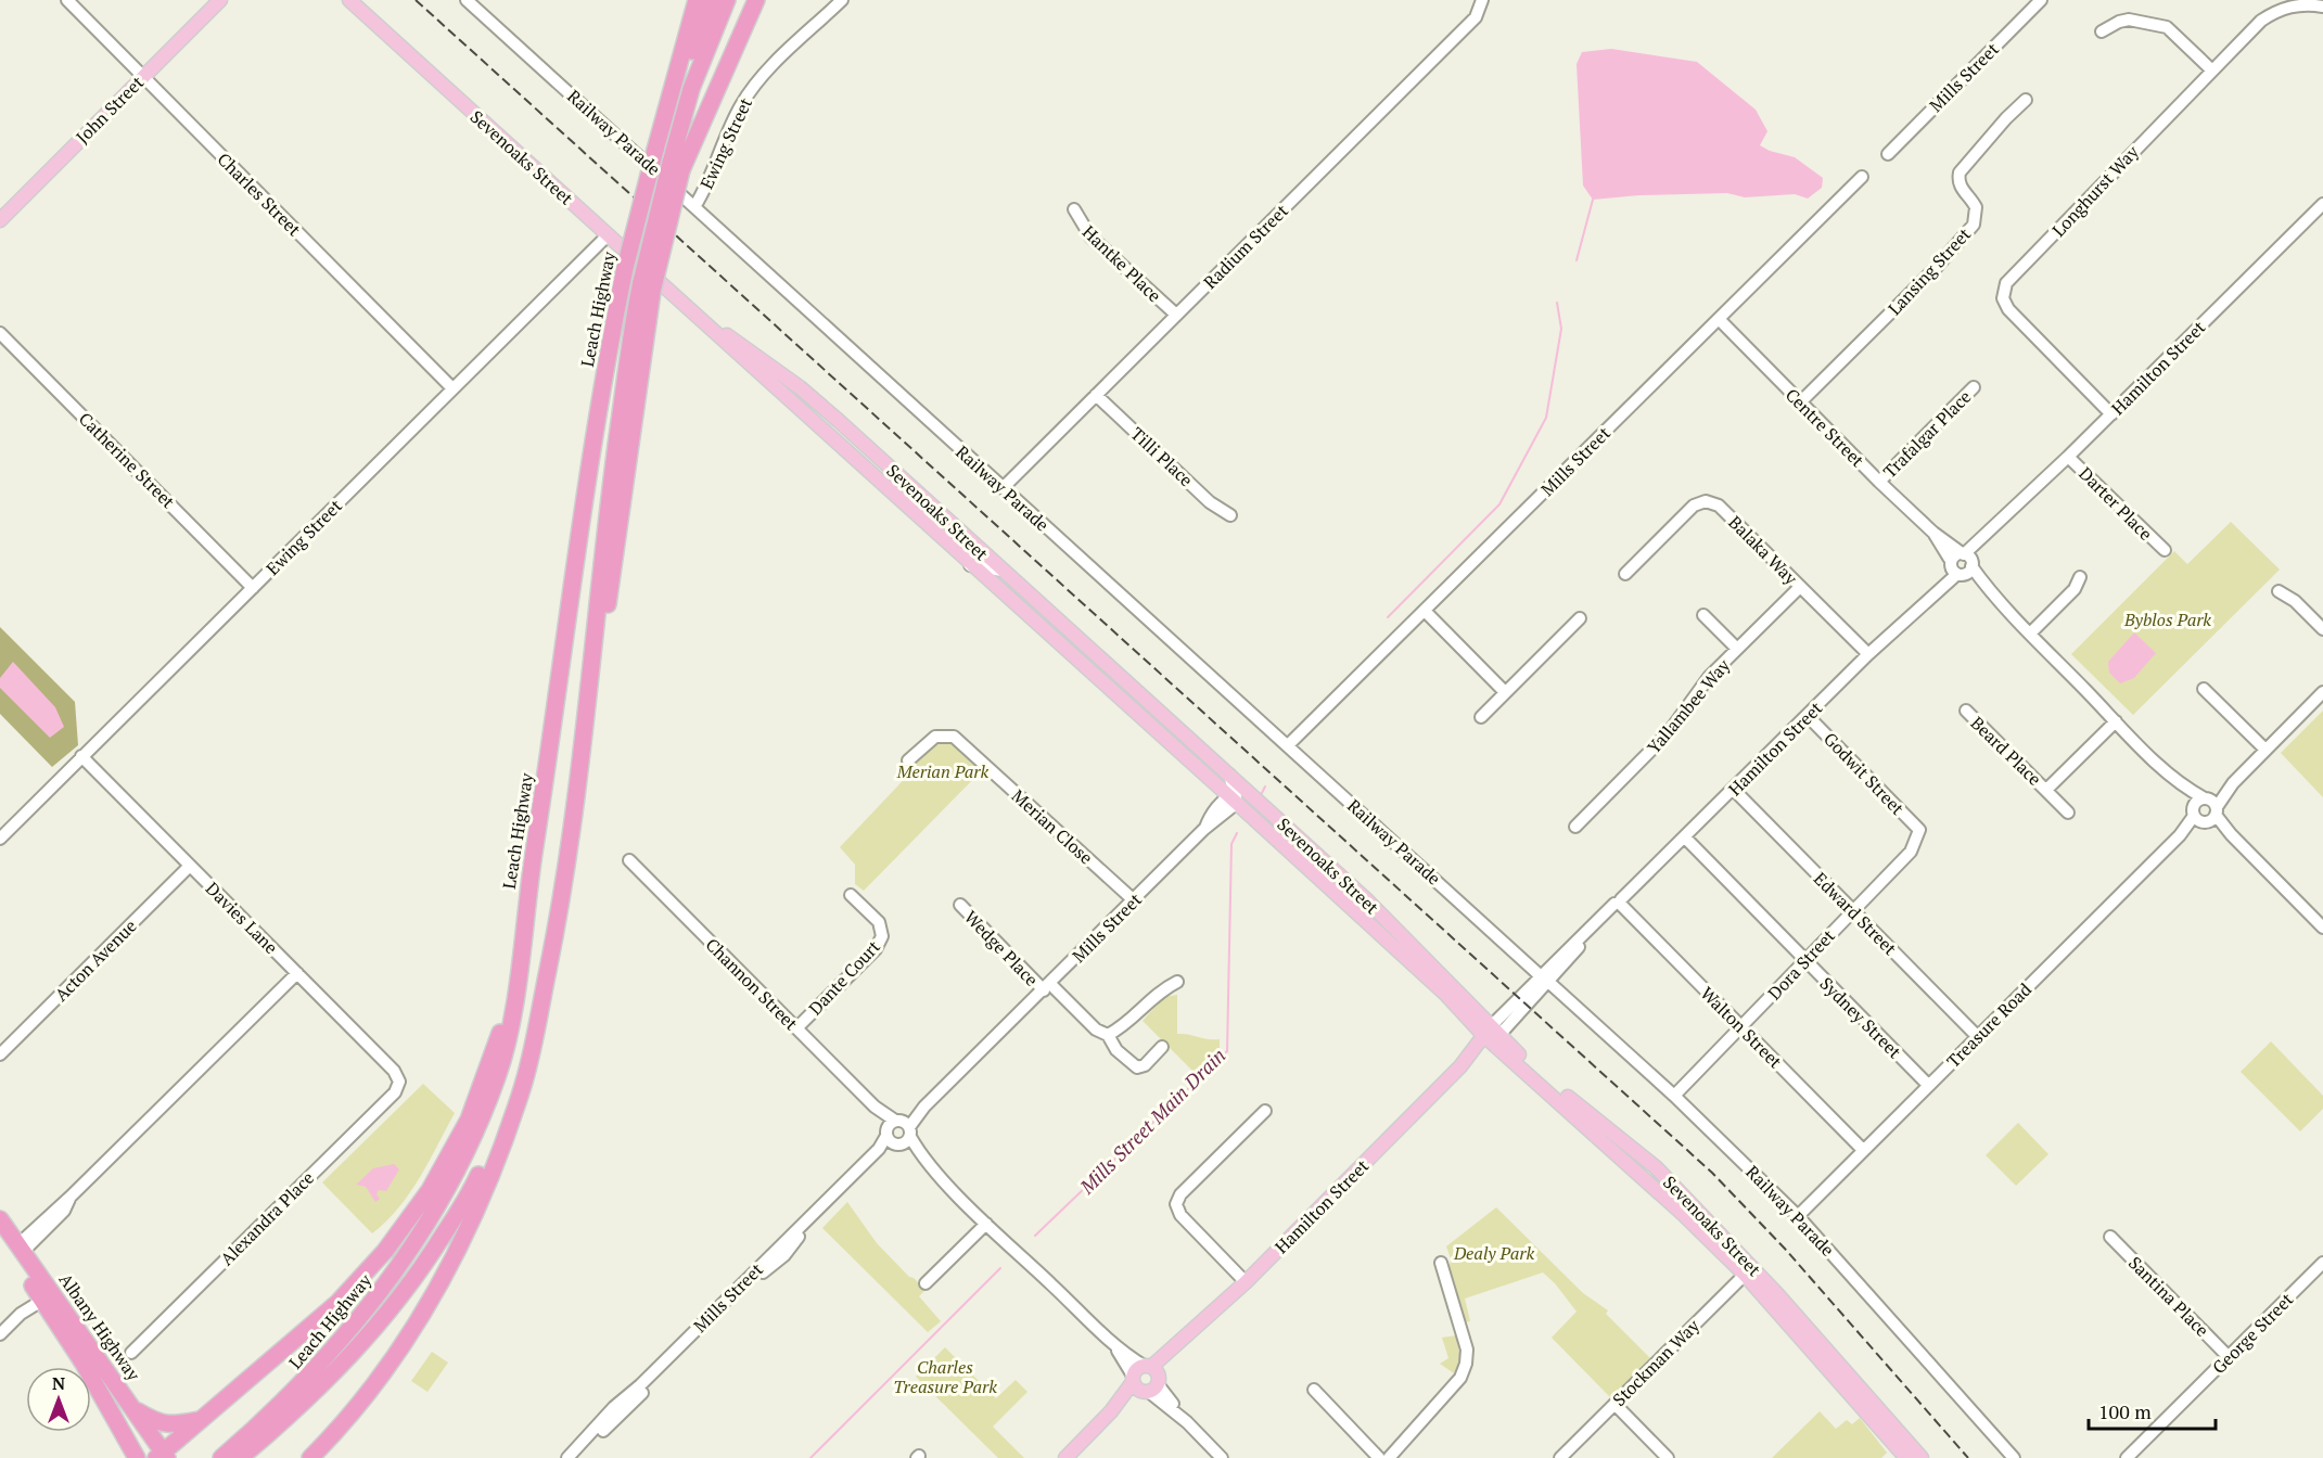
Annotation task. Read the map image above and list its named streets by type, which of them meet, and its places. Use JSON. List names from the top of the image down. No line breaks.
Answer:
{"streets":{"highway":["Leach Highway","Albany Highway"],"main road":["John Street","Sevenoaks Street","Hamilton Street"],"street":["Mills Street","Railway Parade","Ewing Street","Longhurst Way","Charles Street","Radium Street","Hantke Place","Lansing Street","Centre Street","Trafalgar Place","Tilli Place","Catherine Street","Darter Place","Balaka Way","Yallambee Way","Beard Place","Godwit Street","Merian Close","Edward Street","Davies Lane","Wedge Place","Acton Avenue","Dora Street","Dante Court","Channon Street","Sydney Street","Treasure Road","Walton Street","Alexandra Place","Santina Place","George Street","Stockman Way"]},"crossings":[["Mills Street","Railway Parade"],["Mills Street","Sevenoaks Street"],["Mills Street","Centre Street"],["Mills Street","Merian Close"],["Mills Street","Wedge Place"],["Mills Street","Channon Street"],["John Street","Charles Street"],["Railway Parade","Ewing Street"],["Railway Parade","Radium Street"],["Railway Parade","Hamilton Street"],["Railway Parade","Dora Street"],["Railway Parade","Treasure Road"],["Ewing Street","Sevenoaks Street"],["Ewing Street","Charles Street"],["Ewing Street","Catherine Street"],["Ewing Street","Davies Lane"],["Sevenoaks Street","Hamilton Street"],["Sevenoaks Street","Stockman Way"],["Longhurst Way","Hamilton Street"],["Radium Street","Hantke Place"],["Radium Street","Tilli Place"],["Lansing Street","Centre Street"],["Hamilton Street","Centre Street"],["Hamilton Street","Darter Place"],["Hamilton Street","Balaka Way"],["Hamilton Street","Godwit Street"],["Hamilton Street","Edward Street"],["Hamilton Street","Channon Street"],["Hamilton Street","Sydney Street"],["Hamilton Street","Walton Street"],["Centre Street","Trafalgar Place"],["Centre Street","Beard Place"],["Centre Street","Treasure Road"],["Balaka Way","Yallambee Way"],["Godwit Street","Dora Street"],["Edward Street","Dora Street"],["Edward Street","Treasure Road"],["Davies Lane","Acton Avenue"],["Davies Lane","Alexandra Place"],["Dora Street","Sydney Street"],["Dora Street","Walton Street"],["Dante Court","Channon Street"],["Sydney Street","Treasure Road"],["Treasure Road","Walton Street"],["Santina Place","George Street"]],"water":["Mills Street Main Drain"],"parks":["Byblos Park","Merian Park","Dealy Park","Charles Treasure Park"],"scale_bar":"100 m","north":"top"}
